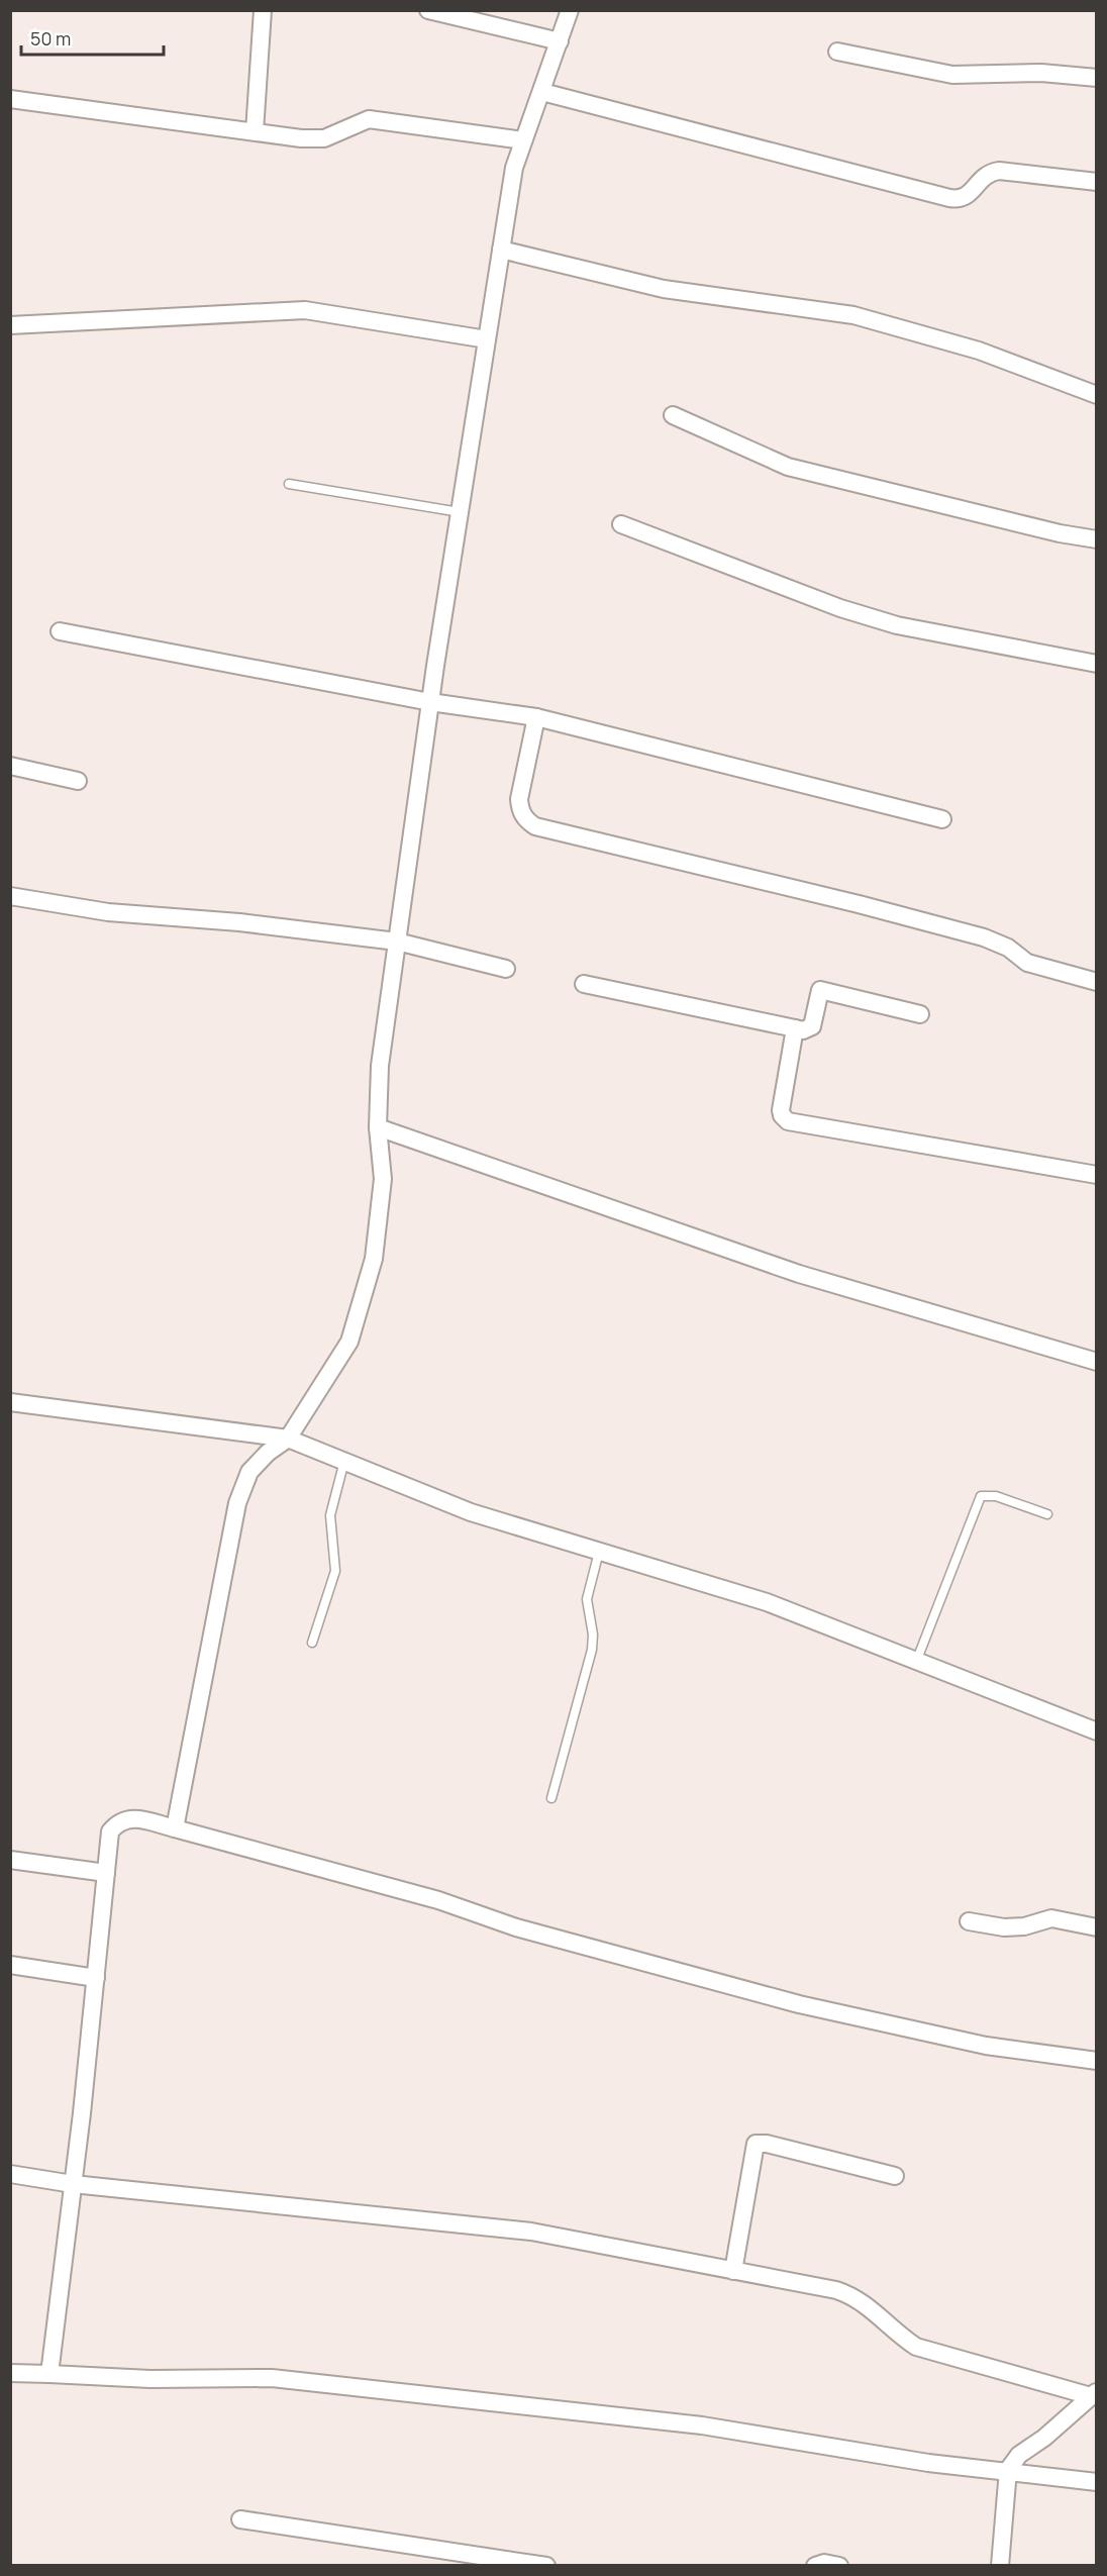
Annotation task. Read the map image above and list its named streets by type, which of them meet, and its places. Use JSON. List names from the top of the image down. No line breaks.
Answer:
{"scale_bar":"50 m"}
